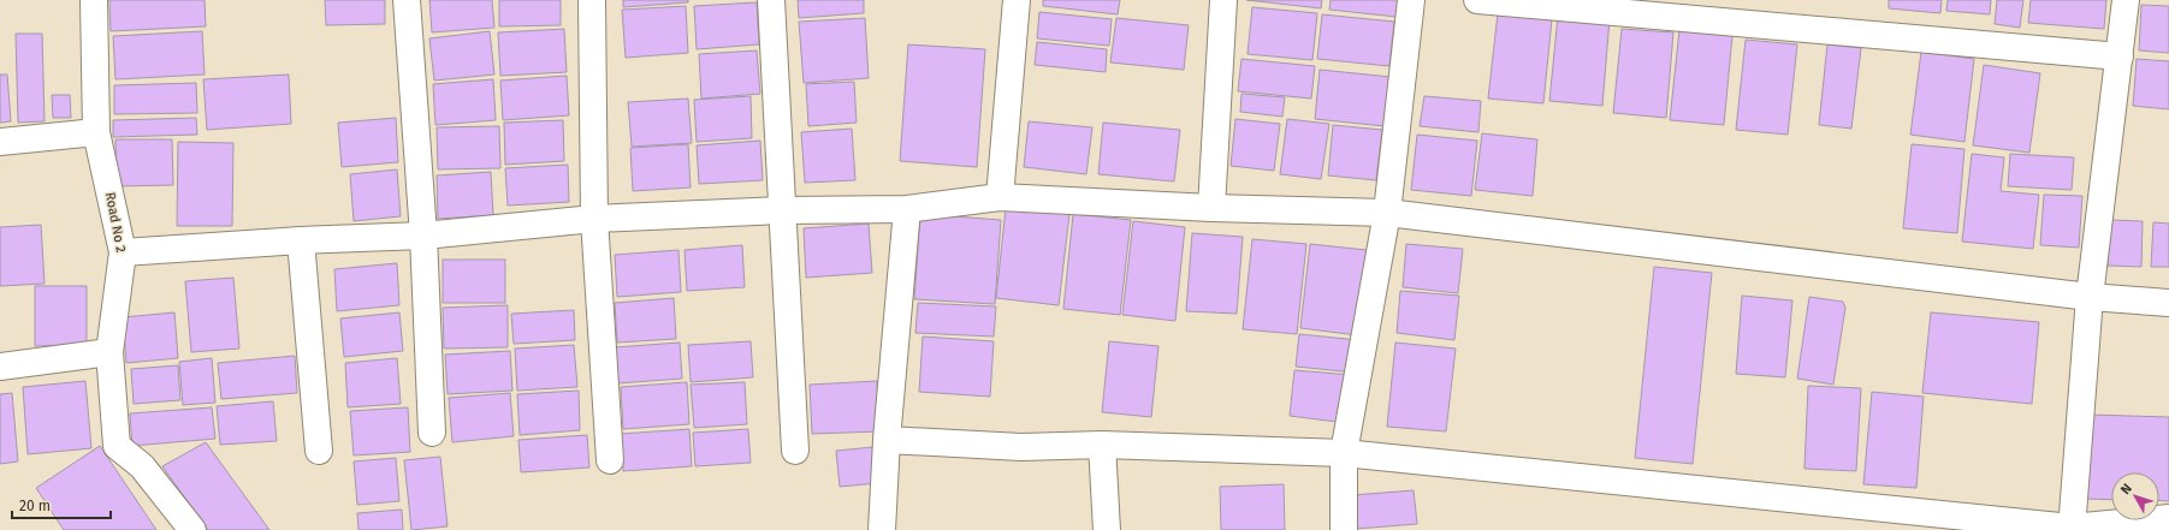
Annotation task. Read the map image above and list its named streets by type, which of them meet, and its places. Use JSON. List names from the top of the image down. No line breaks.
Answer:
{"streets":{"street":["Road No 2"]},"scale_bar":"20 m","north":"top left"}
